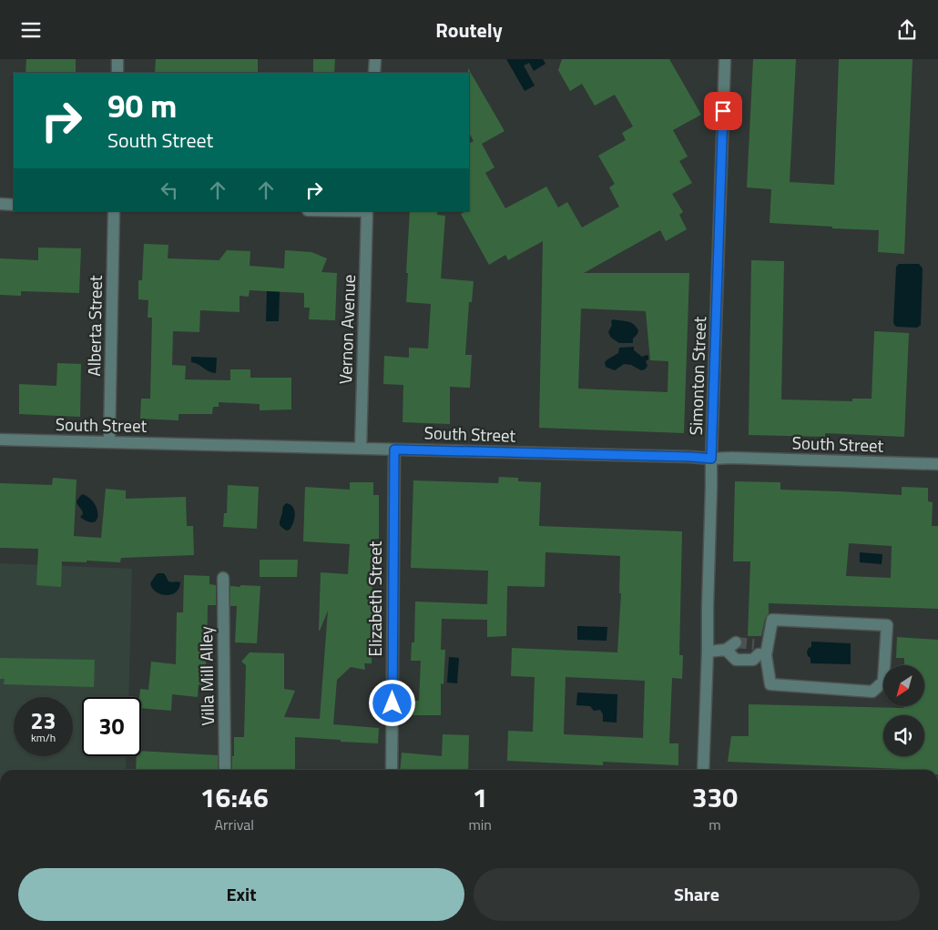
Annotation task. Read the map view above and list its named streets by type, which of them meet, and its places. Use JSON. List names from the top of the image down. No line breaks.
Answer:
{"streets":{"street":["Alberta Street","Vernon Avenue","Simonton Street","South Street","Elizabeth Street","Villa Mill Alley"]},"crossings":[["Alberta Street","South Street"],["Vernon Avenue","South Street"],["Simonton Street","South Street"],["South Street","Elizabeth Street"]],"north":"bottom left","page":{"header":"Routely","turn":["90 m","South Street"],"speed":"23 km/h","limit":"30","eta":["16:46","Arrival","1","min","330","m"],"buttons":["Exit","Share"]}}
